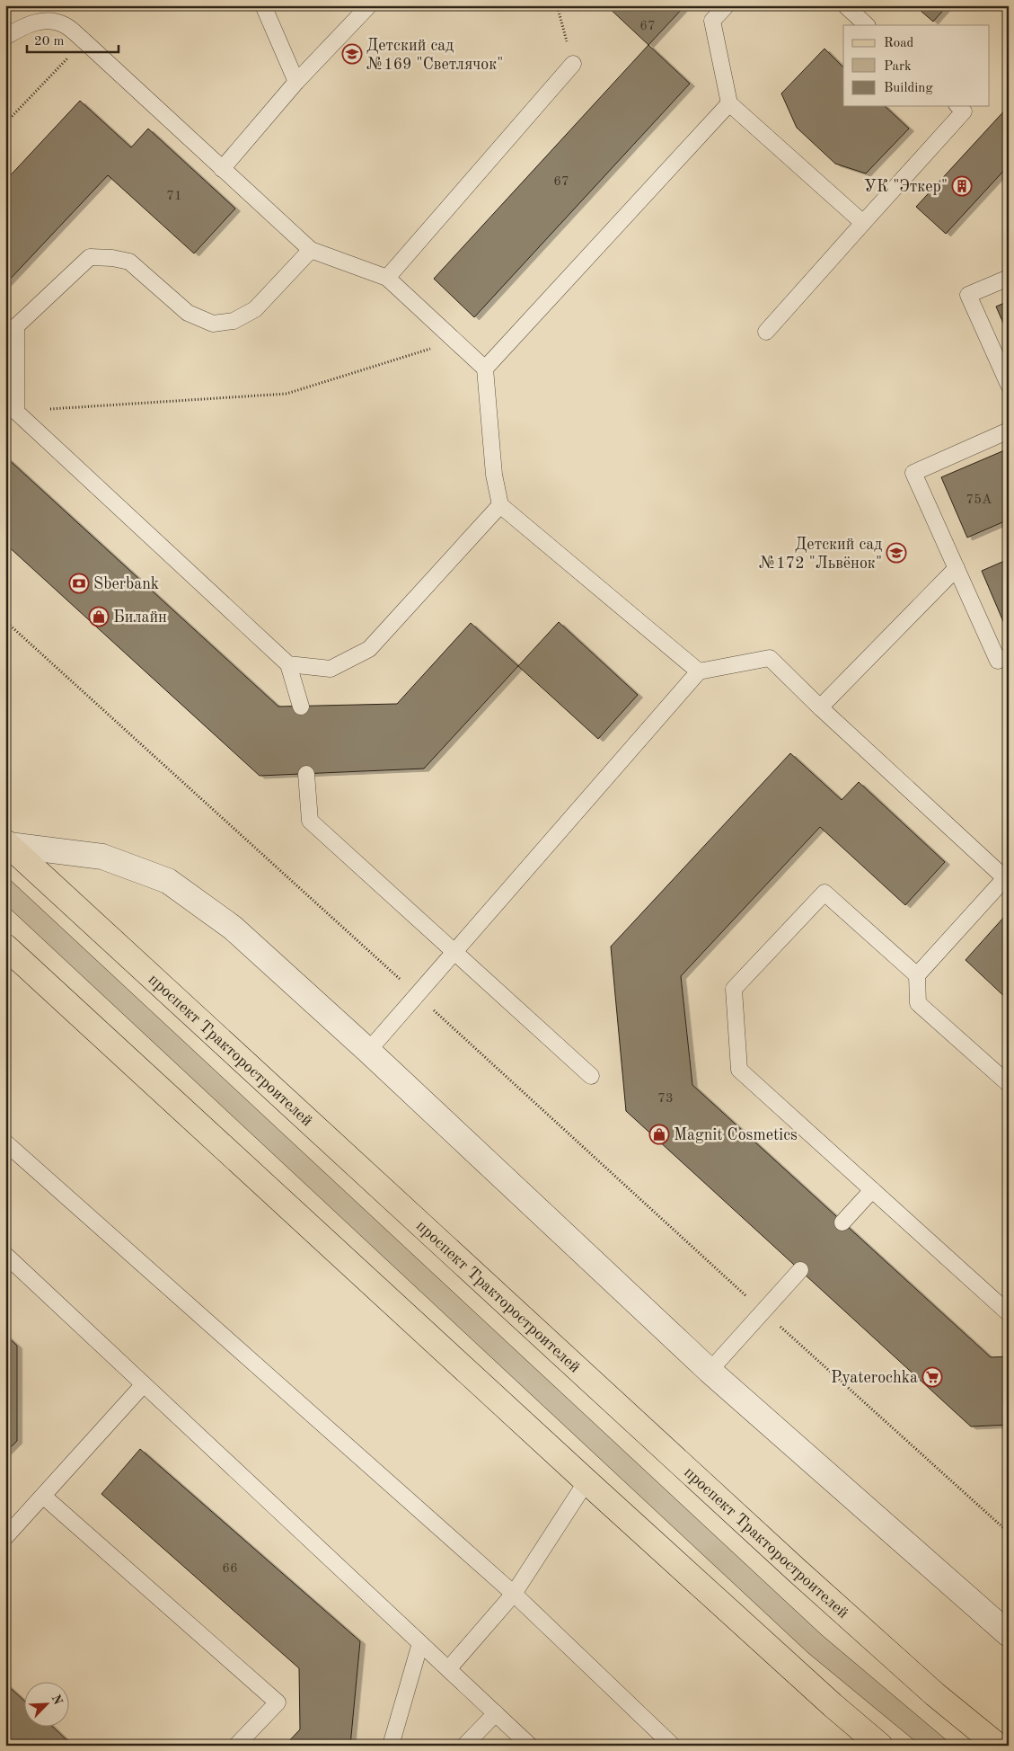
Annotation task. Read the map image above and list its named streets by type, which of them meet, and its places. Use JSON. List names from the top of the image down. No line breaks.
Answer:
{"streets":{"main road":["проспект Тракторостроителей"]},"places":{"school or university":["Детский сад №169 \"Светлячок\"","Детский сад №172 \"Львёнок\""],"building":["УК \"Эткер\""],"bank":["Sberbank"],"shop":["Билайн","Magnit Cosmetics"],"supermarket":["Pyaterochka"]},"house_numbers":["67","67","71","75А","73","66"],"legend":["Road","Park","Building"],"scale_bar":"20 m","north":"top right"}
